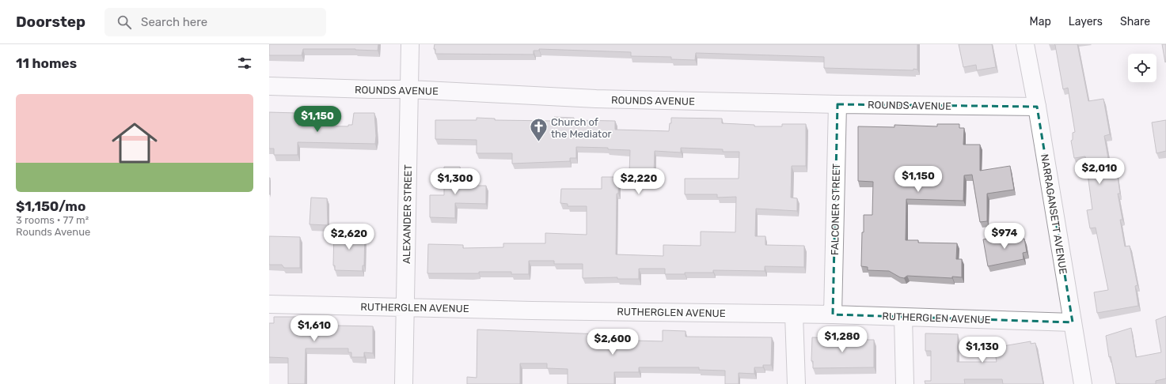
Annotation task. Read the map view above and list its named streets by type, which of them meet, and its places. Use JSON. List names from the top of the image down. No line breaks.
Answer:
{"streets":{"street":["ROUNDS AVENUE","FALCONER STREET","ALEXANDER STREET","NARRAGANSETT AVENUE","RUTHERGLEN AVENUE"]},"crossings":[["ROUNDS AVENUE","FALCONER STREET"],["ROUNDS AVENUE","ALEXANDER STREET"],["ROUNDS AVENUE","NARRAGANSETT AVENUE"],["FALCONER STREET","RUTHERGLEN AVENUE"],["ALEXANDER STREET","RUTHERGLEN AVENUE"],["NARRAGANSETT AVENUE","RUTHERGLEN AVENUE"]],"places":{"church":["Church of the Mediator"]},"page":{"header":"Doorstep","search":"Search here","nav":["Map","Layers","Share"],"heading":"11 homes","list":[{"name":"$1,150/mo","note":"3 rooms · 77 m² · Rounds Avenue"}],"price":["$1,150","$2,010","$1,150","$1,300","$2,220","$974","$2,620","$1,610","$1,280","$2,600","$1,130"]}}
